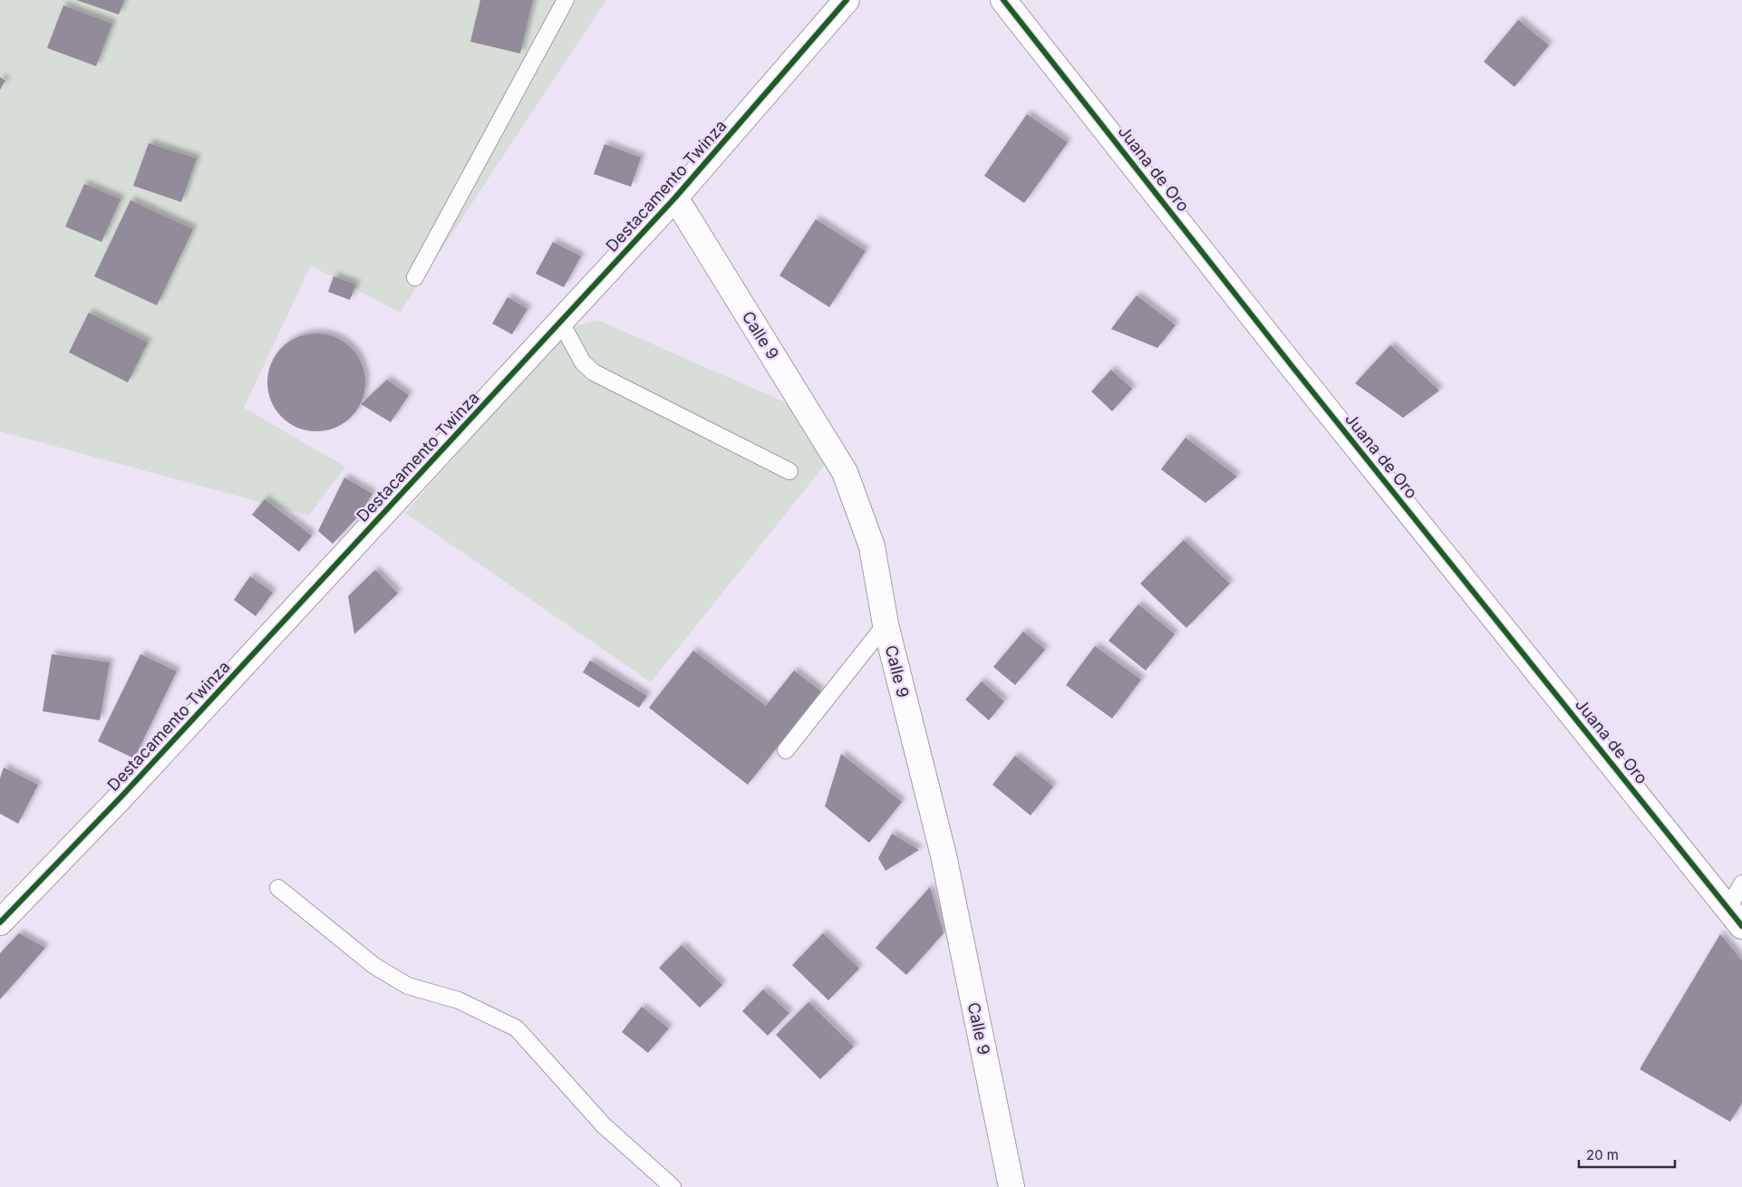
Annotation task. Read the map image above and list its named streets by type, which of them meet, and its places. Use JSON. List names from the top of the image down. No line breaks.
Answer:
{"streets":{"street":["Juana de Oro","Destacamento Twinza","Calle 9"]},"crossings":[["Destacamento Twinza","Calle 9"]],"scale_bar":"20 m"}
